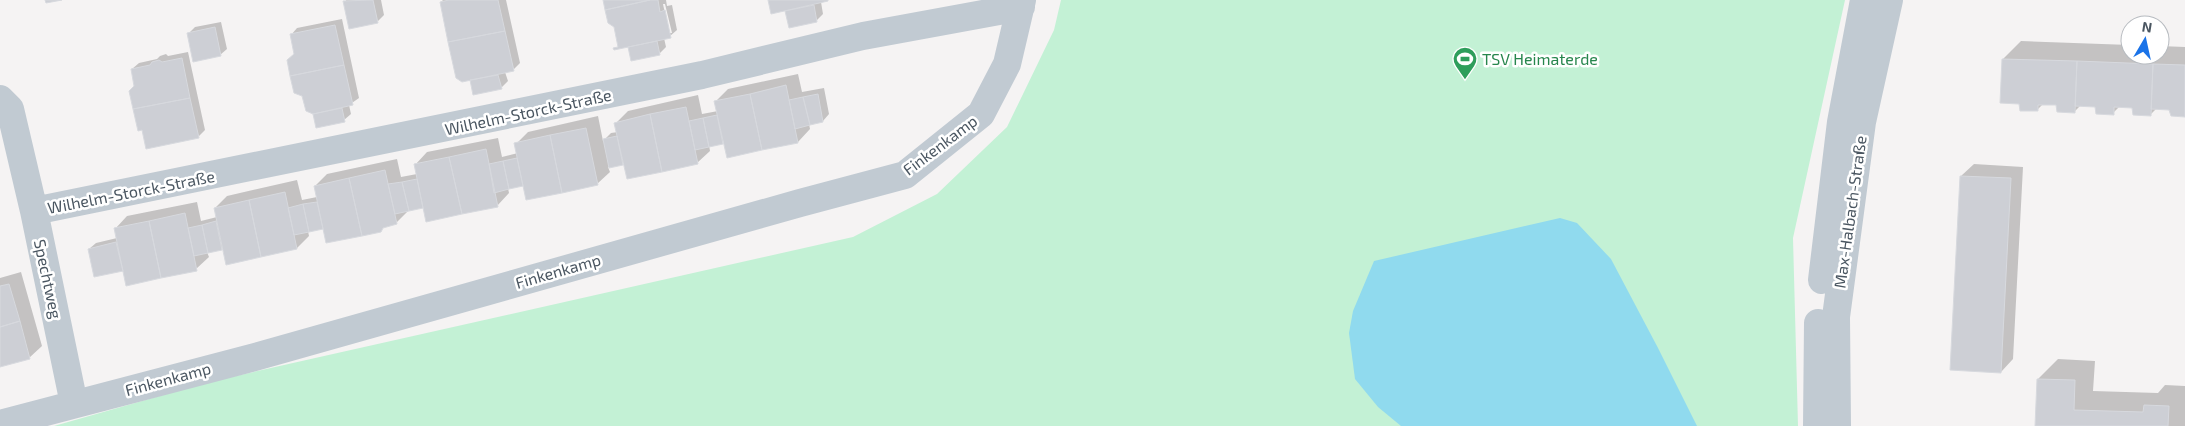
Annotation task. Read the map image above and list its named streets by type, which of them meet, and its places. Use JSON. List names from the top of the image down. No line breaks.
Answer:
{"streets":{"street":["Wilhelm-Storck-Straße","Finkenkamp","Max-Halbach-Straße","Spechtweg"]},"crossings":[["Wilhelm-Storck-Straße","Finkenkamp"],["Wilhelm-Storck-Straße","Spechtweg"],["Finkenkamp","Spechtweg"]],"places":{"sports":["TSV Heimaterde"]},"north":"top"}
